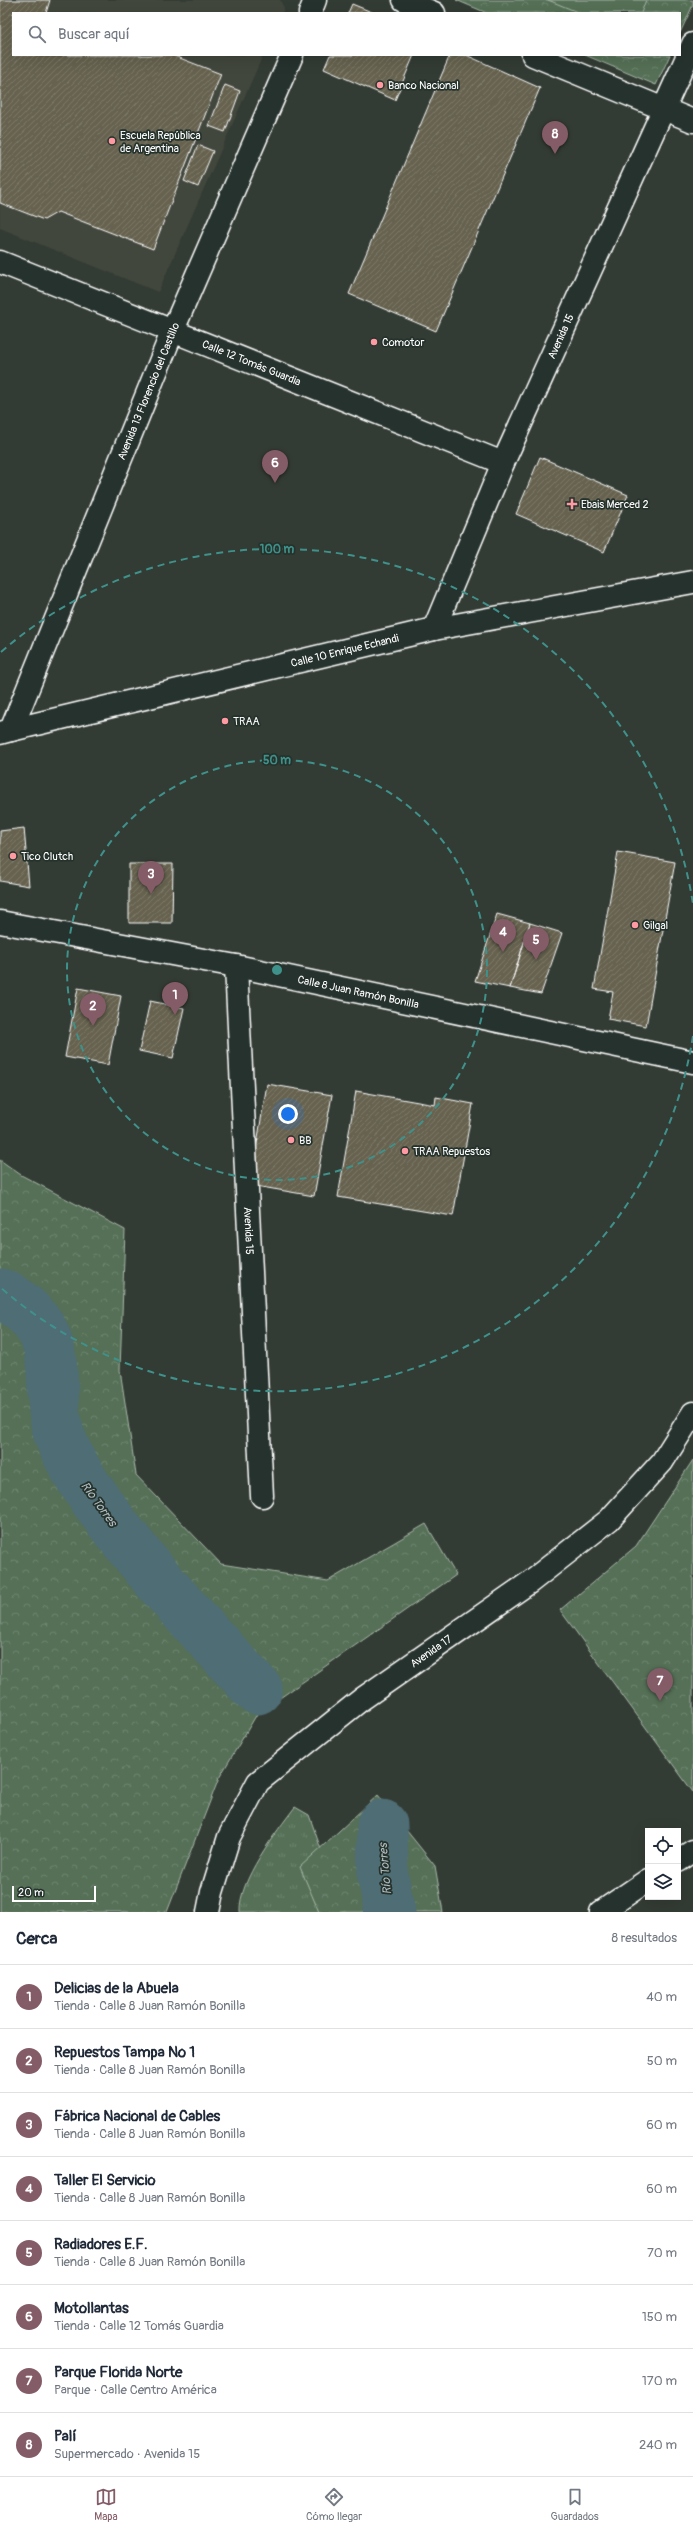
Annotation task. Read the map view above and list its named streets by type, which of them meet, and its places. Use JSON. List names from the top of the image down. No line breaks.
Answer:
{"streets":{"street":["Avenida 15","Calle 12 Tomás Guardia","Avenida 13 Florencio del Castillo","Calle 10 Enrique Echandi","Calle 8 Juan Ramón Bonilla","Avenida 17"]},"crossings":[["Avenida 15","Calle 12 Tomás Guardia"],["Avenida 15","Calle 10 Enrique Echandi"],["Avenida 15","Calle 8 Juan Ramón Bonilla"],["Calle 12 Tomás Guardia","Avenida 13 Florencio del Castillo"],["Avenida 13 Florencio del Castillo","Calle 10 Enrique Echandi"]],"water":["Río Torres"],"places":{"other":["Banco Nacional","Escuela República de Argentina","Comotor","TRAA","Tico Clutch","Gilgal","BB","TRAA Repuestos"],"health":["Ebais Merced 2"]},"scale_bar":"20 m","page":{"search":"Buscar aquí","pins":["8","6","3","4","5","1","2","7"],"scale":"20 m","heading":["Cerca","8 resultados"],"list":[{"mark":"1","name":"Delicias de la Abuela","note":"Tienda · Calle 8 Juan Ramón Bonilla","value":"40 m"},{"mark":"2","name":"Repuestos Tampa Nº 1","note":"Tienda · Calle 8 Juan Ramón Bonilla","value":"50 m"},{"mark":"3","name":"Fábrica Nacional de Cables","note":"Tienda · Calle 8 Juan Ramón Bonilla","value":"60 m"},{"mark":"4","name":"Taller El Servicio","note":"Tienda · Calle 8 Juan Ramón Bonilla","value":"60 m"},{"mark":"5","name":"Radiadores E.F.","note":"Tienda · Calle 8 Juan Ramón Bonilla","value":"70 m"},{"mark":"6","name":"Motollantas","note":"Tienda · Calle 12 Tomás Guardia","value":"150 m"},{"mark":"7","name":"Parque Florida Norte","note":"Parque · Calle Centro América","value":"170 m"},{"mark":"8","name":"Palí","note":"Supermercado · Avenida 15","value":"240 m"}],"nav":["Mapa","Cómo llegar","Guardados"]},"rings":["100 m","50 m"]}
